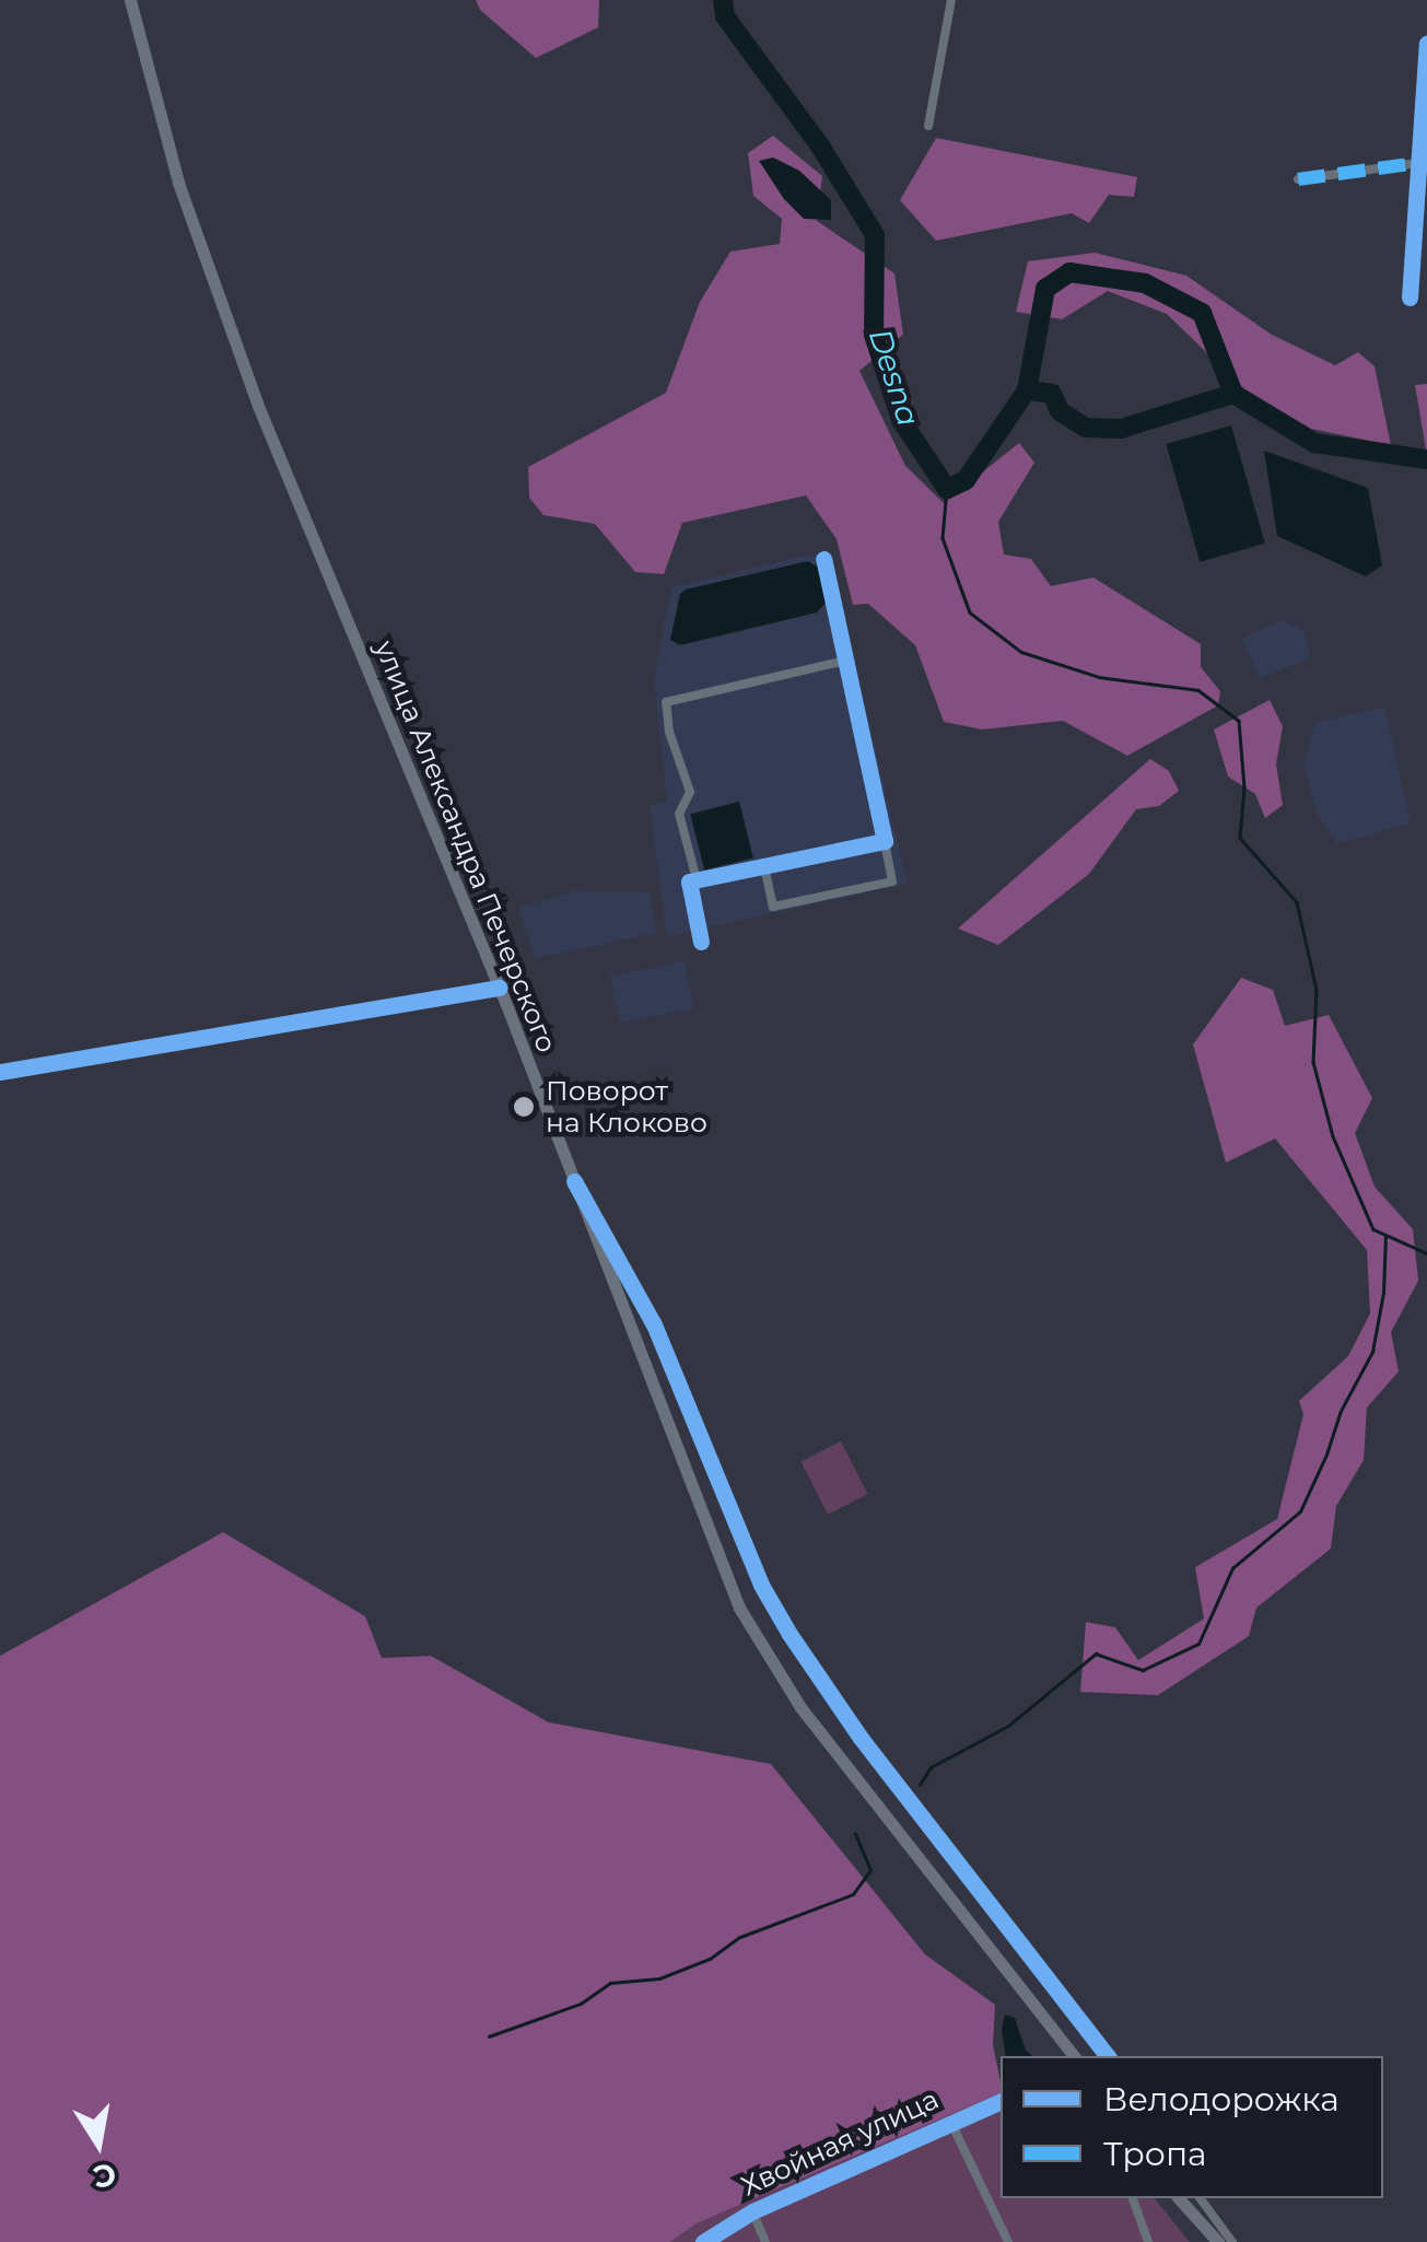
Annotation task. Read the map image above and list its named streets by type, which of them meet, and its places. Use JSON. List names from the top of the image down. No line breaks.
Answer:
{"streets":{"main road":["улица Александра Печерского"],"street":["Хвойная улица"]},"water":["Desna"],"places":["Поворот на Клоково"],"legend":["Велодорожка","Тропа"],"north":"bottom"}
